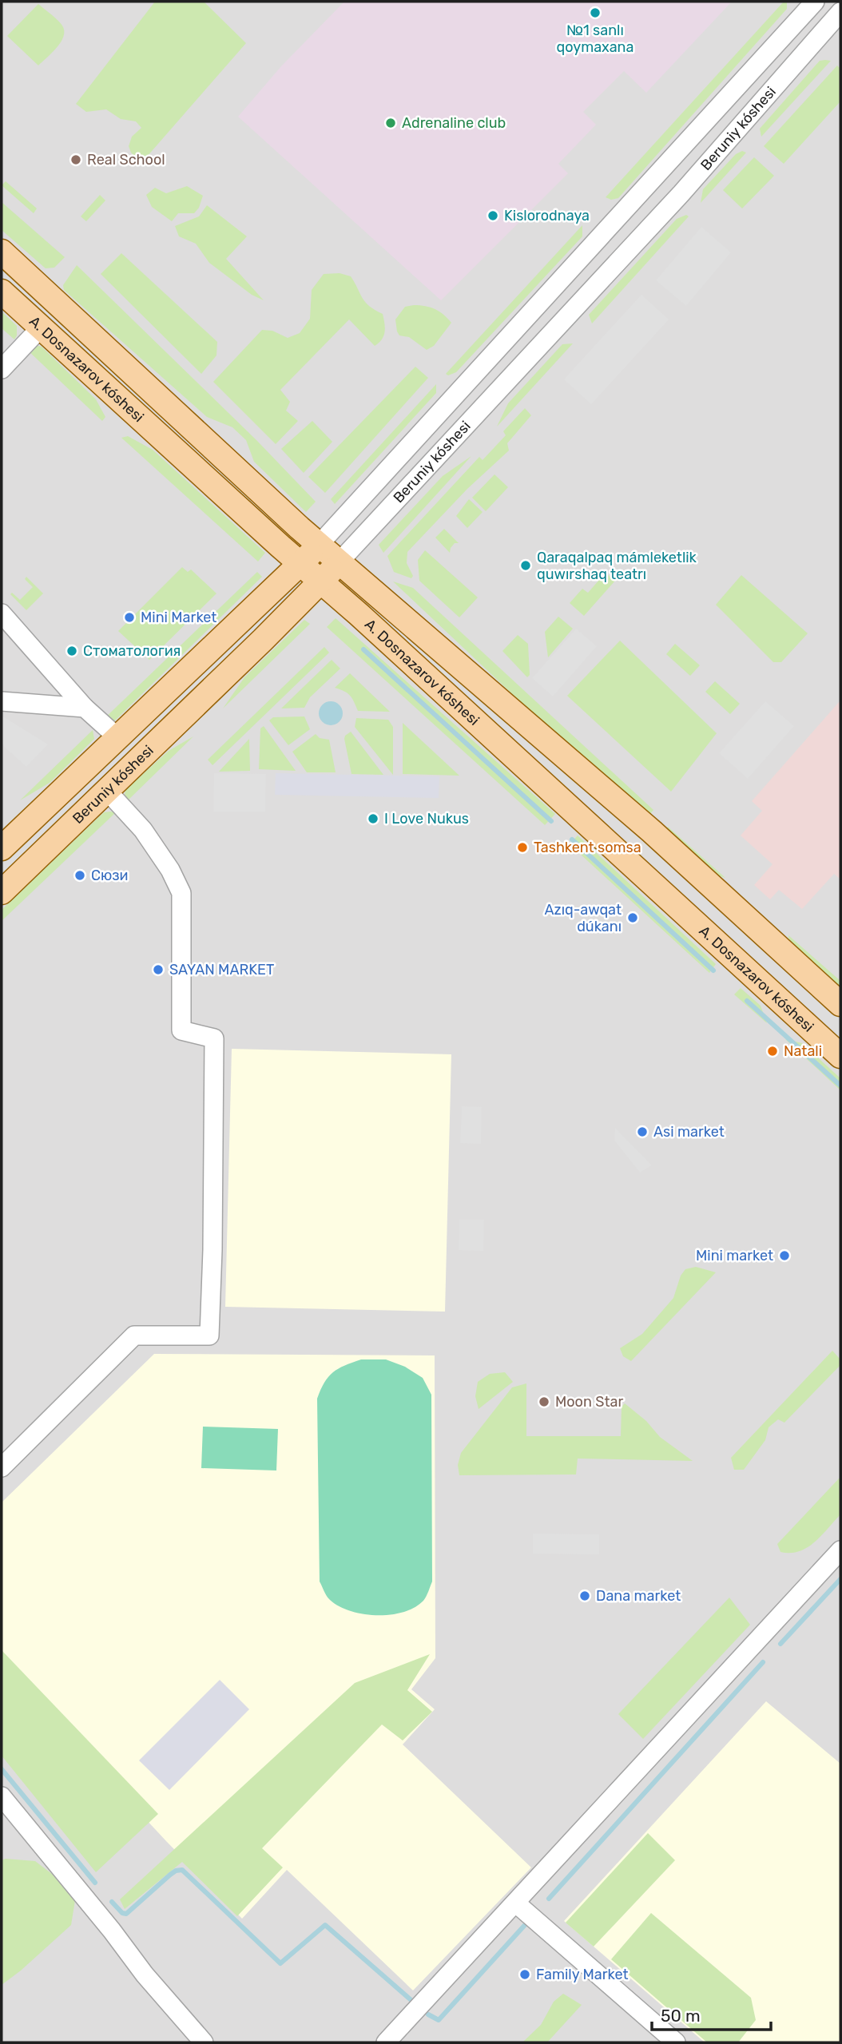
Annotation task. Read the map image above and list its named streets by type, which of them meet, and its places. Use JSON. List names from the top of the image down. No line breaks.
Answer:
{"streets":{"main road":["Beruniy kóshesi","A. Dosnazarov kóshesi"]},"crossings":[["Beruniy kóshesi","A. Dosnazarov kóshesi"]],"places":["№1 sanlı qoymaxana","Adrenaline club","Real School","Kislorodnaya","Qaraqalpaq mámleketlik quwırshaq teatrı","Mini Market","Стоматология","I Love Nukus","Tashkent somsa","Сюзи","Azıq-awqat dúkanı","SAYAN MARKET","Natali","Asi market","Mini market","Moon Star","Dana market","Family Market"],"scale_bar":"50 m"}
